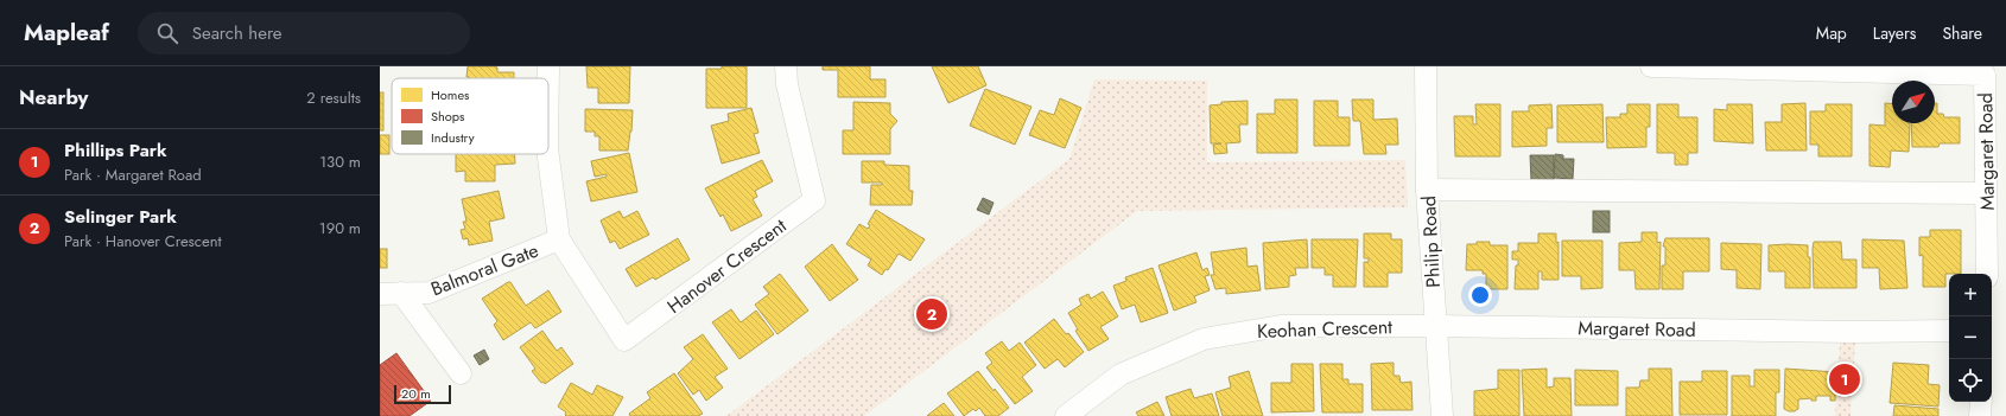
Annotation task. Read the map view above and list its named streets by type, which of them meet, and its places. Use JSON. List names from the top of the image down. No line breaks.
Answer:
{"streets":{"street":["Margaret Road","Philip Road","Hanover Crescent","Balmoral Gate","Keohan Crescent"]},"crossings":[["Margaret Road","Philip Road"],["Margaret Road","Keohan Crescent"],["Philip Road","Keohan Crescent"],["Hanover Crescent","Balmoral Gate"]],"legend":["Homes","Shops","Industry"],"scale_bar":"20 m","north":"top right","page":{"header":"Mapleaf","search":"Search here","nav":["Map","Layers","Share"],"heading":["Nearby","2 results"],"list":[{"mark":"1","name":"Phillips Park","note":"Park · Margaret Road","value":"130 m"},{"mark":"2","name":"Selinger Park","note":"Park · Hanover Crescent","value":"190 m"}],"map_buttons":["+","−"],"pins":["2","1"],"scale":"20 m"}}
